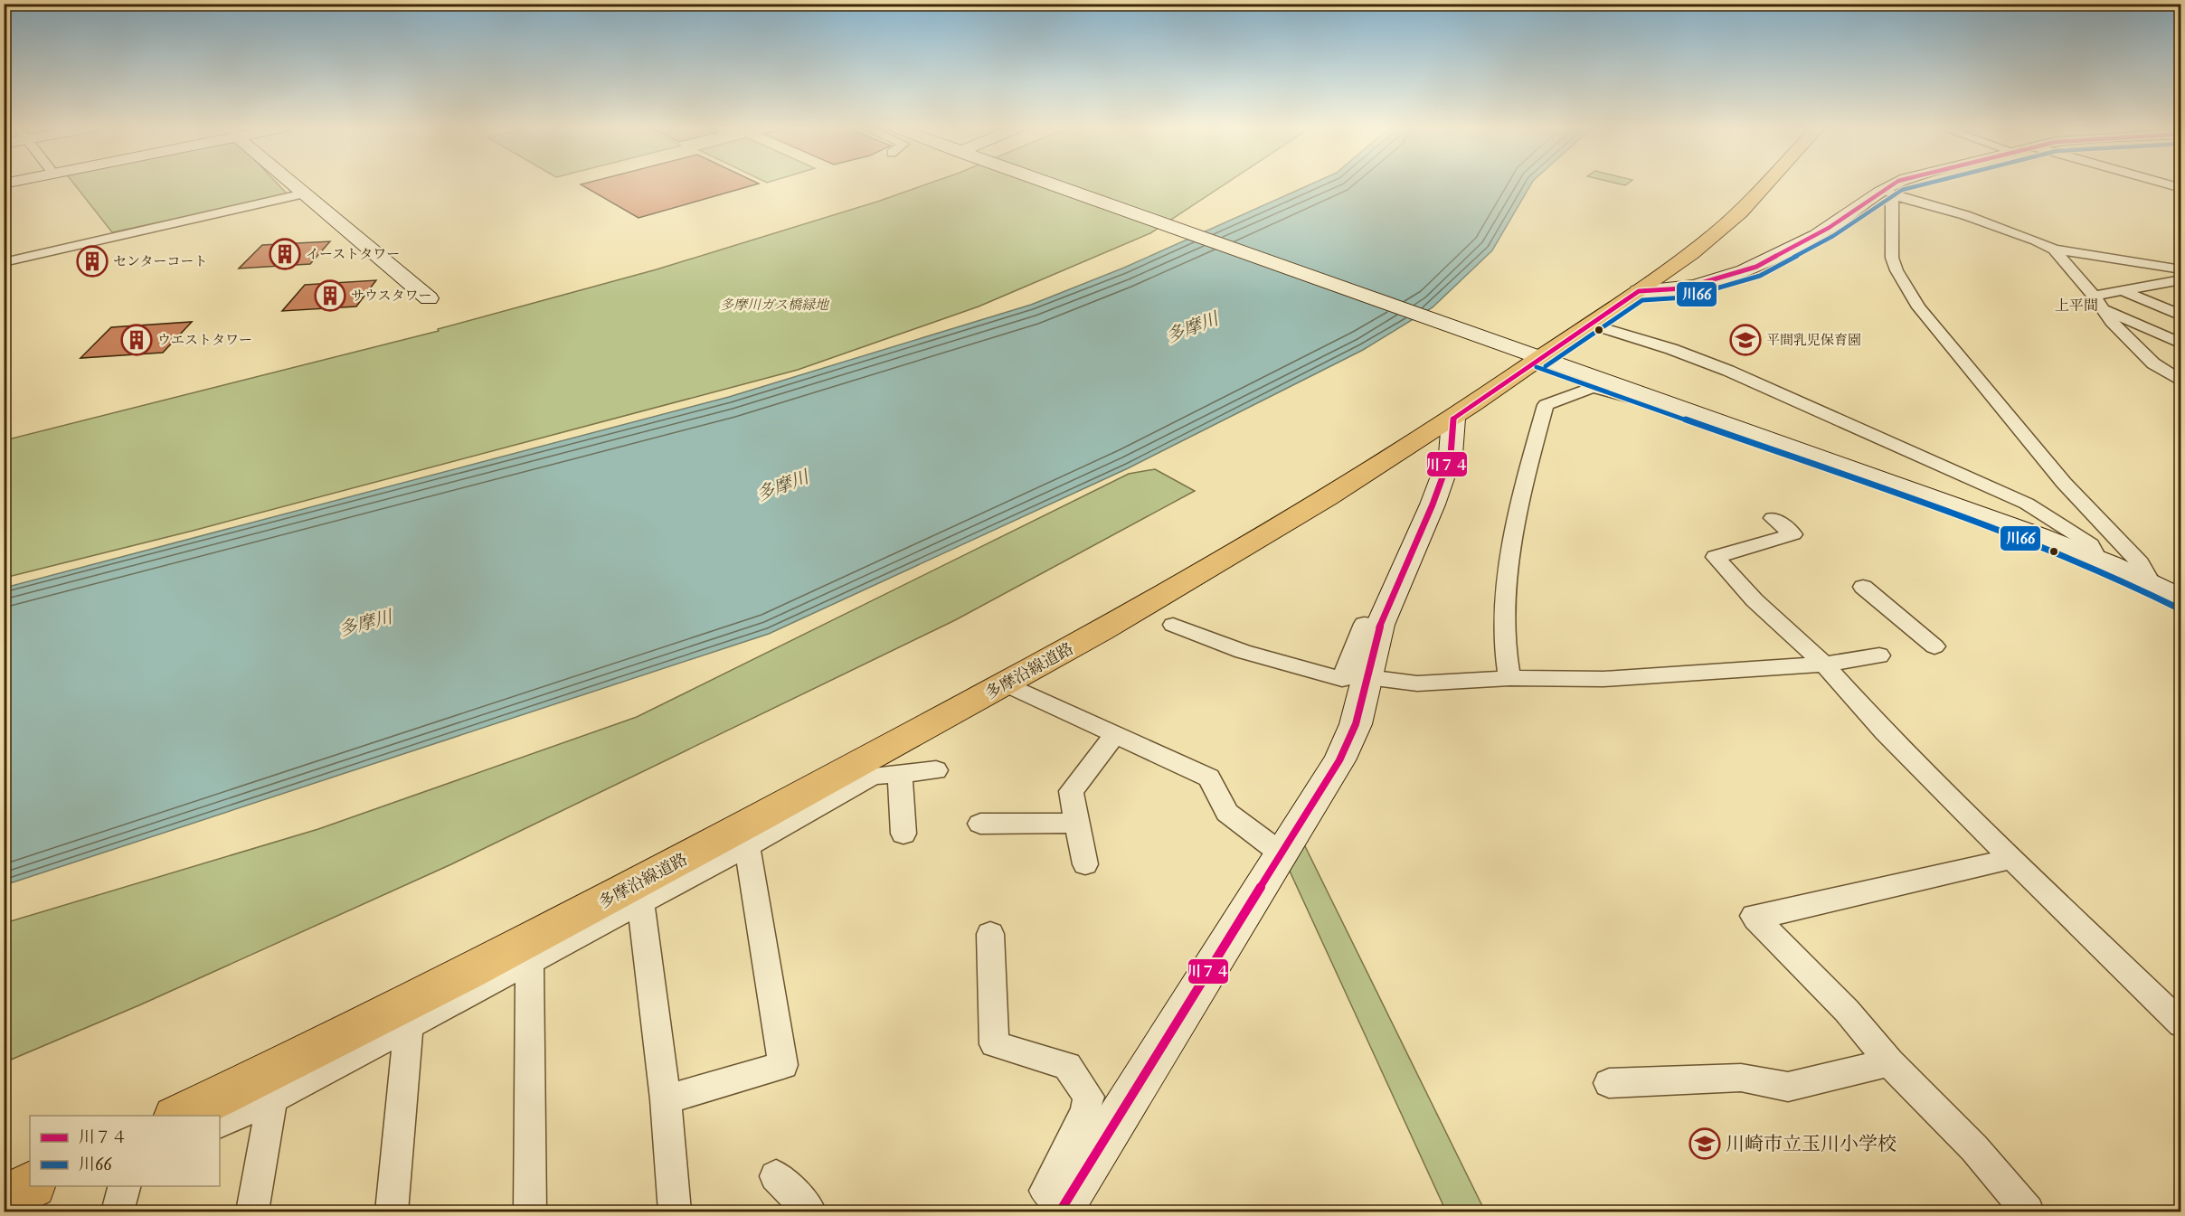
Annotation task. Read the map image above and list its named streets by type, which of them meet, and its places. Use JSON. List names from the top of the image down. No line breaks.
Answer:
{"streets":{"main road":["多摩沿線道路"]},"districts":["上平間"],"water":["多摩川"],"parks":["多摩川ガス橋緑地"],"places":{"building":["イーストタワー","センターコート","サウスタワー","ウエストタワー"],"school or university":["平間乳児保育園","川崎市立玉川小学校"]},"lines":["transit line 川７４","transit line 川66"],"legend":["川７４","川66"]}
